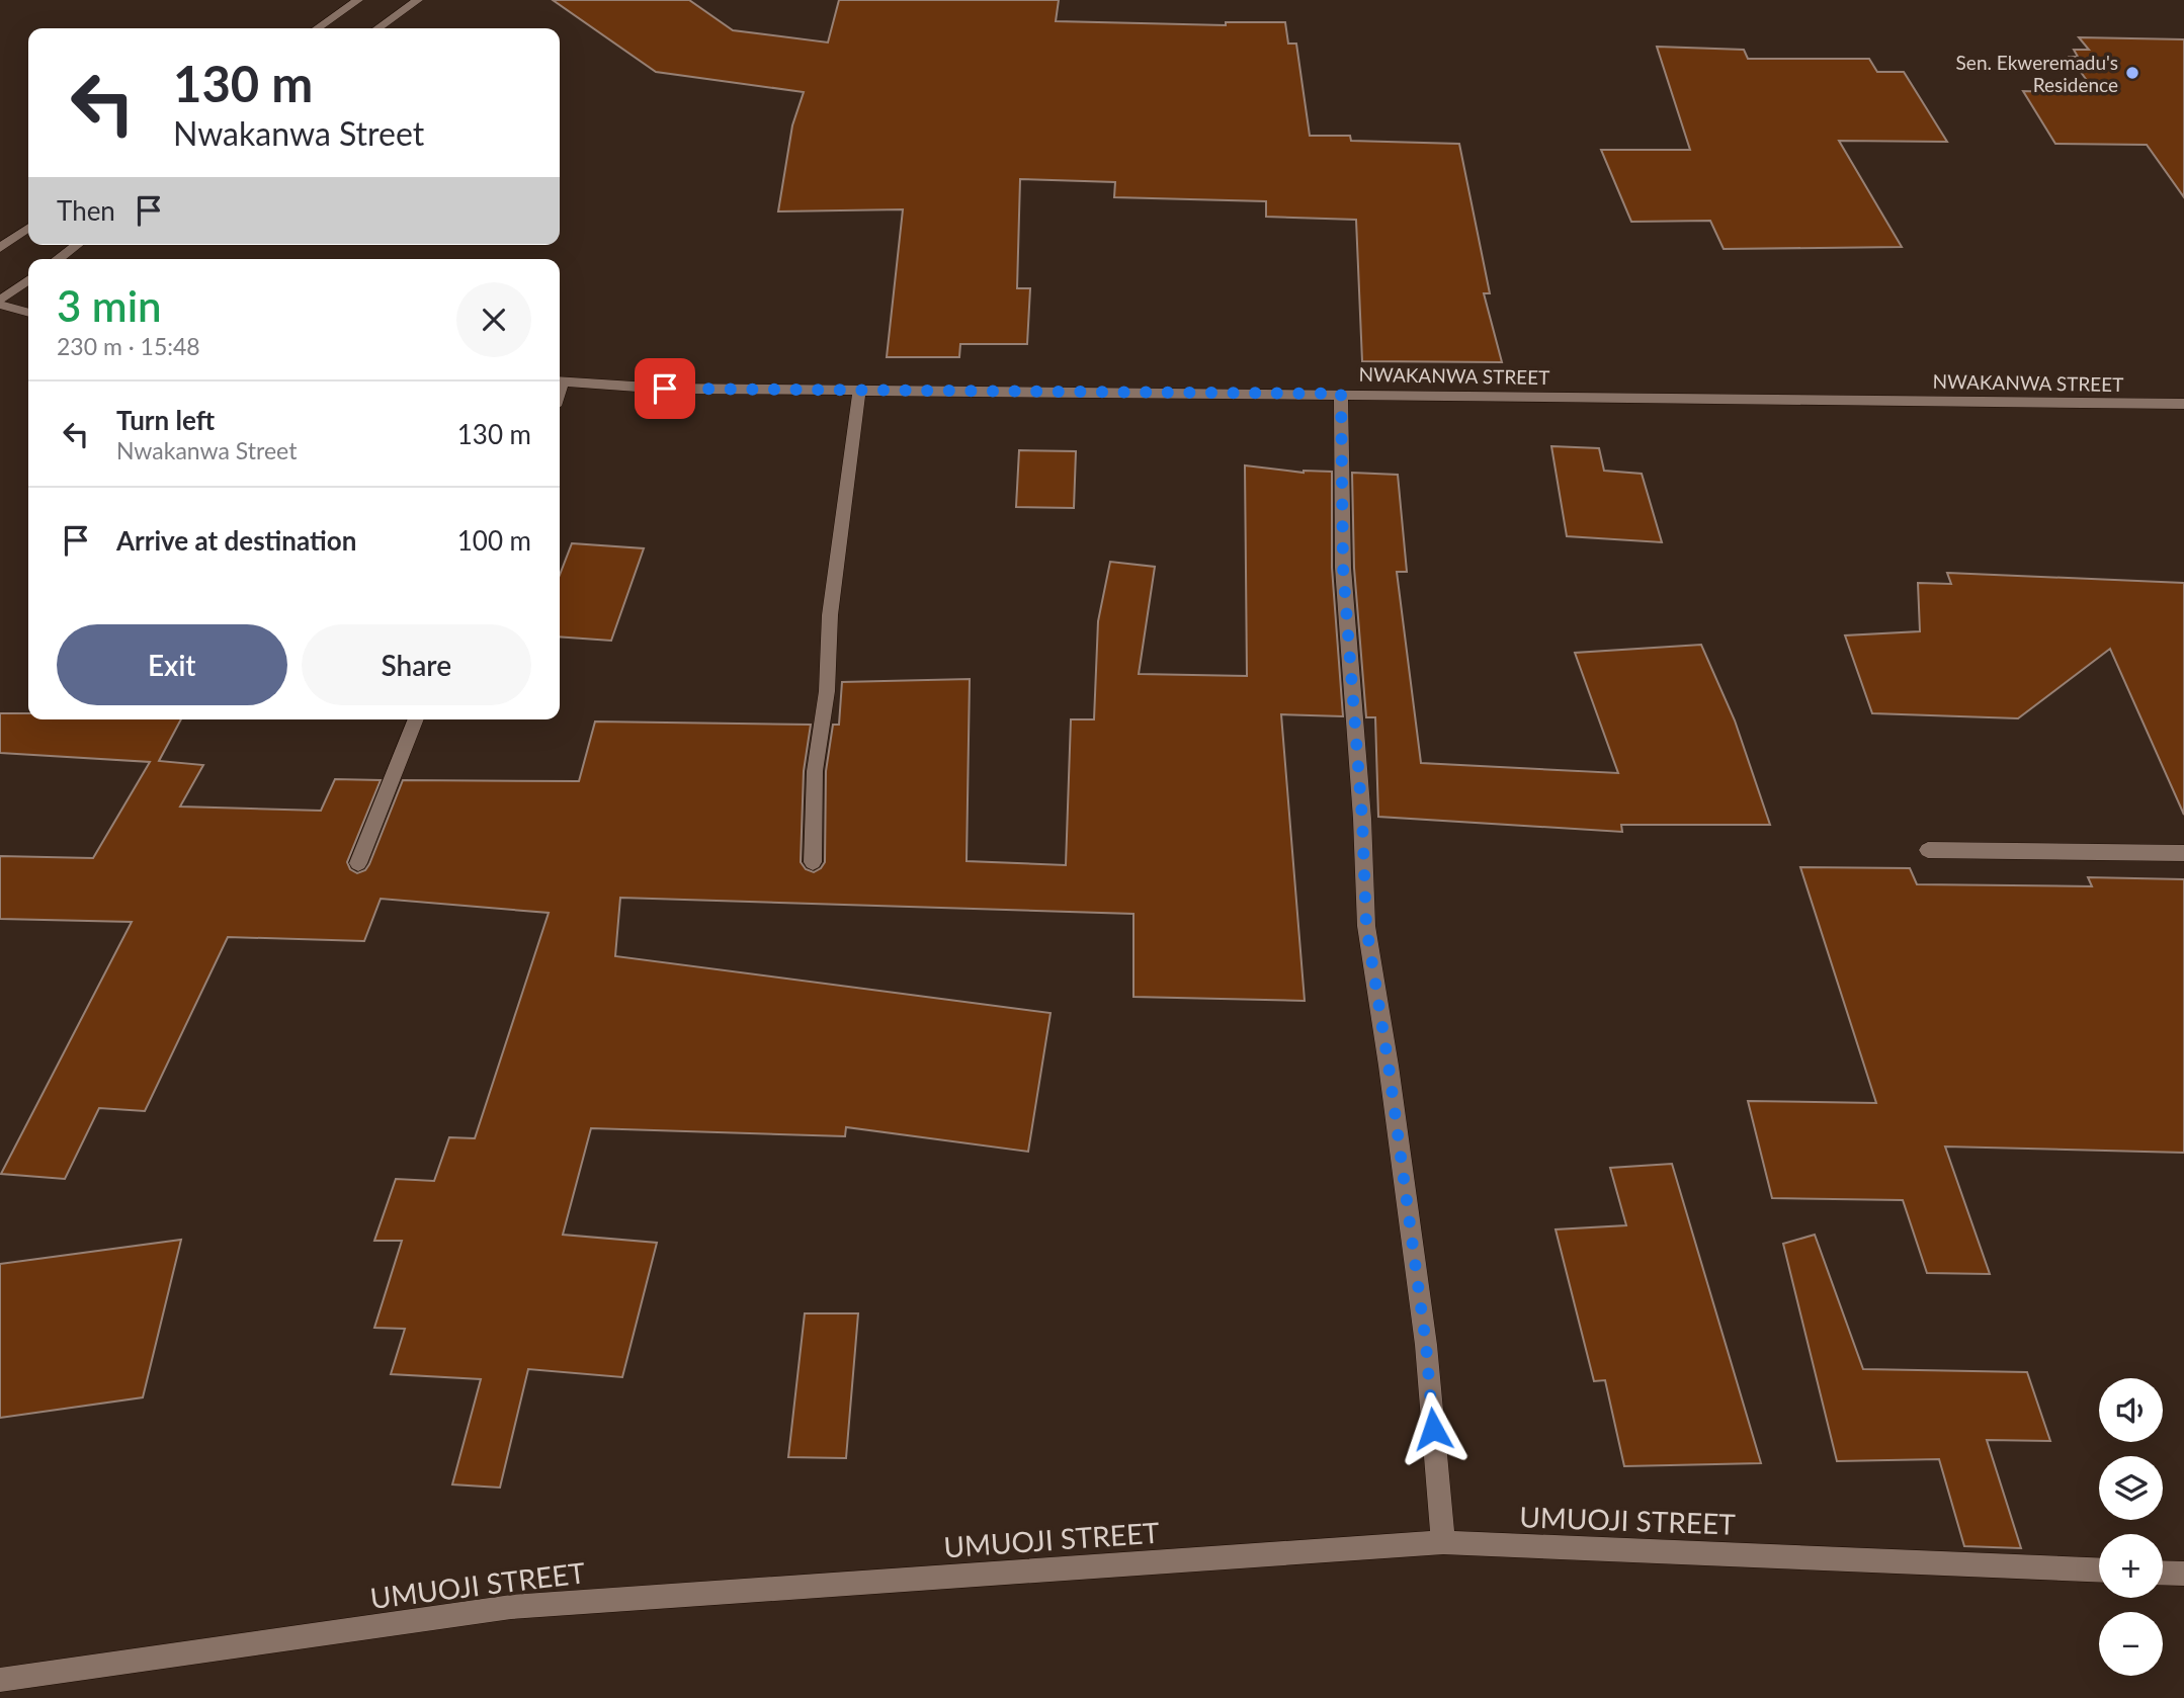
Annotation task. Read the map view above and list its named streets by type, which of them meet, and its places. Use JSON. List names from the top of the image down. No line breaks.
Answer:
{"streets":{"street":["NWAKANWA STREET","UMUOJI STREET"]},"places":["Sen. Ekweremadu's Residence"],"page":{"turn":["130 m","Nwakanwa Street"],"then":"Then","heading":["3 min","230 m · 15:48"],"list":[{"name":"Turn left","note":"Nwakanwa Street","value":"130 m"},{"name":"Arrive at destination","value":"100 m"}],"buttons":["Exit","Share"],"map_buttons":["+","−"]}}
